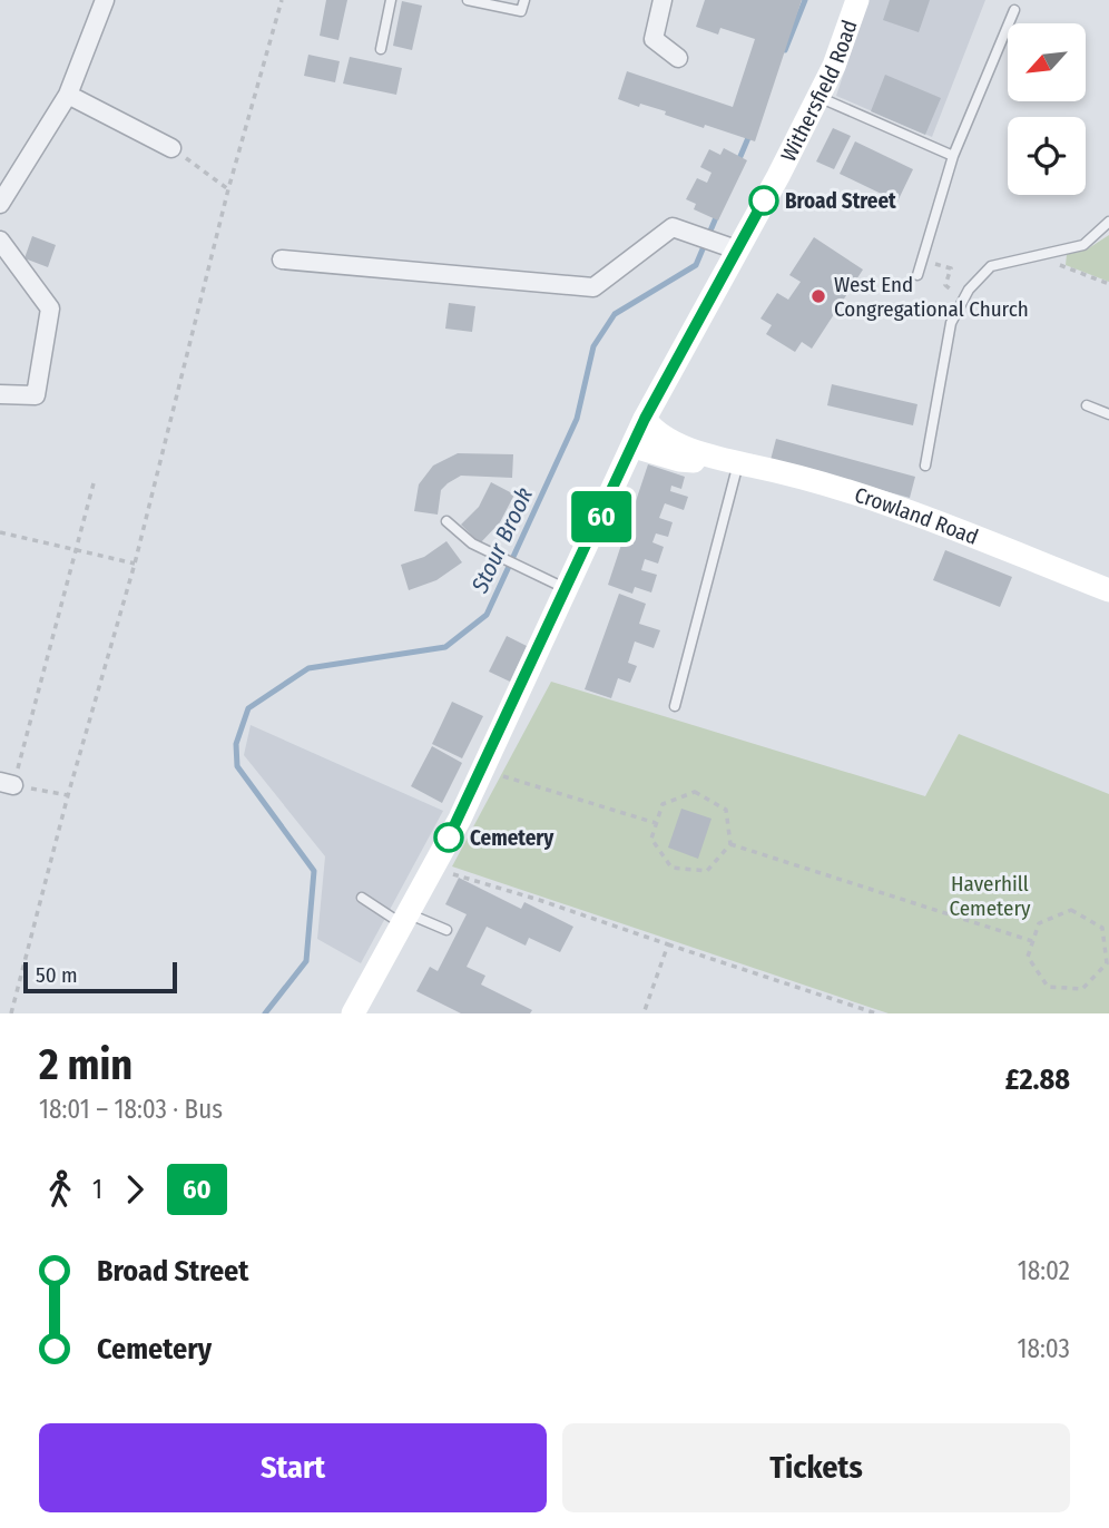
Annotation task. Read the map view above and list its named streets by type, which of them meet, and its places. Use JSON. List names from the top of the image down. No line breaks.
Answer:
{"streets":{"street":["Withersfield Road","Crowland Road"]},"crossings":[["Withersfield Road","Crowland Road"]],"water":["Stour Brook"],"parks":["Haverhill Cemetery"],"places":["Broad Street","West End Congregational Church","Cemetery"],"lines":["bus line 60"],"scale_bar":"50 m","north":"bottom left","page":{"on_map":"60","scale":"50 m","heading":["2 min","18:01 – 18:03 · Bus","£2.88"],"legs":["1","60"],"list":[{"name":"Broad Street","value":"18:02"},{"name":"Cemetery","value":"18:03"}],"buttons":["Start","Tickets"]}}
